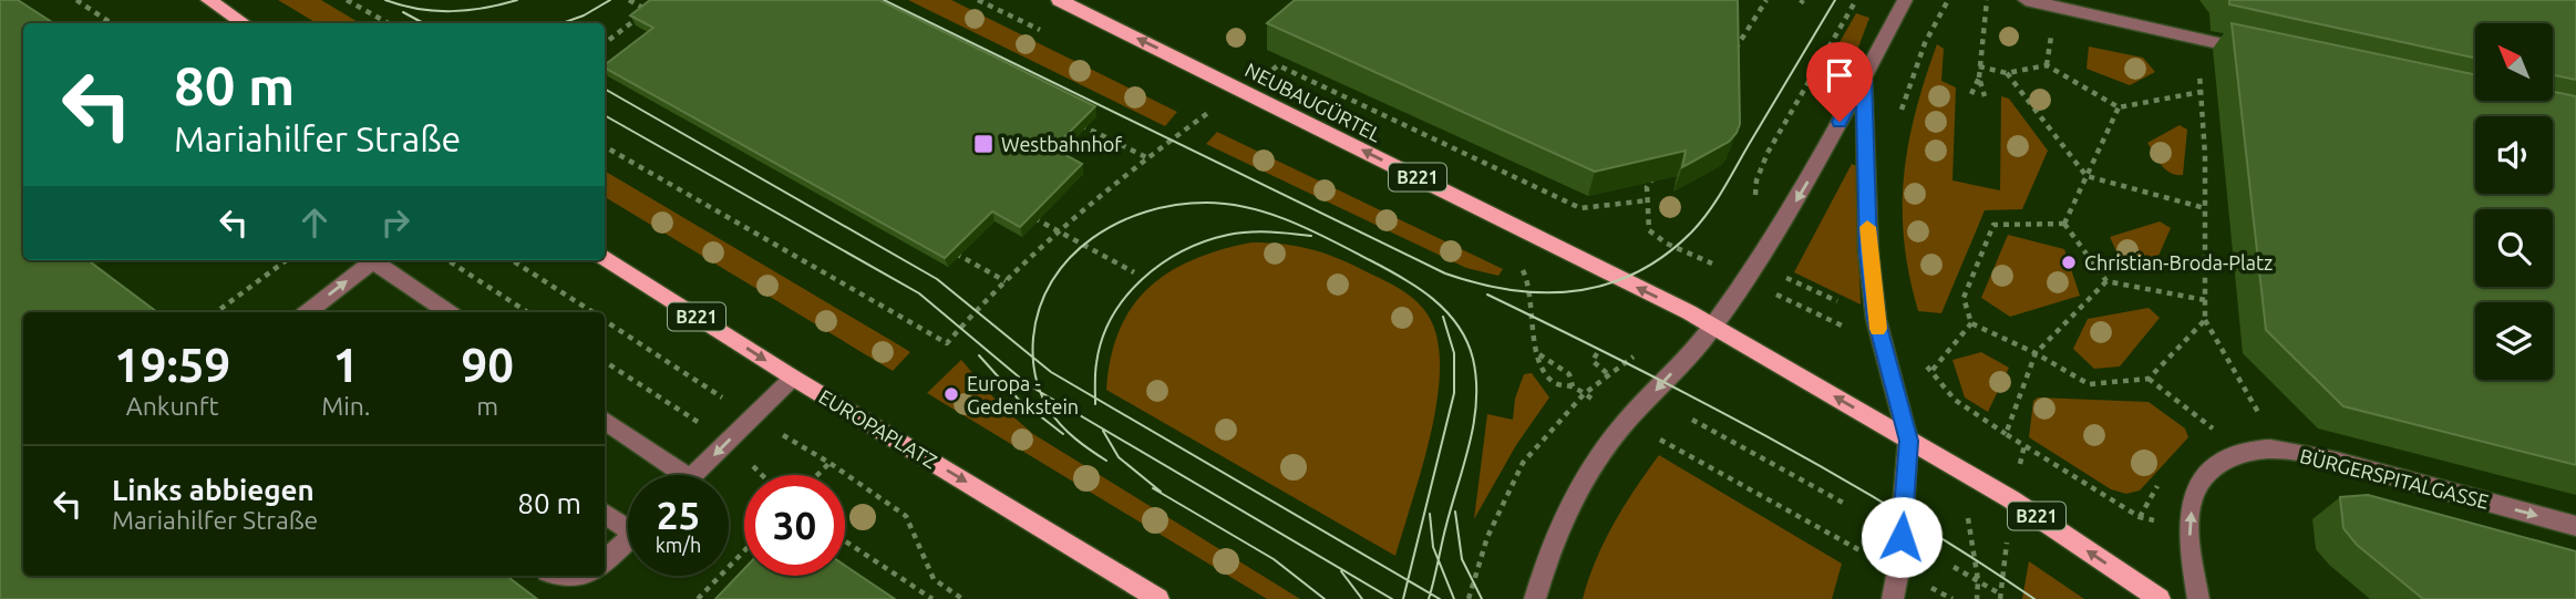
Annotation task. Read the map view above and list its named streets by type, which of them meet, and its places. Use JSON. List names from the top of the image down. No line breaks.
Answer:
{"streets":{"main road":["NEUBAUGÜRTEL","B221","EUROPAPLATZ"],"street":["BÜRGERSPITALGASSE"]},"crossings":[["NEUBAUGÜRTEL","B221"]],"one_way":["NEUBAUGÜRTEL","EUROPAPLATZ","BÜRGERSPITALGASSE"],"places":{"transit":["Westbahnhof"],"other":["Christian-Broda-Platz","Europa - Gedenkstein"]},"north":"top left","page":{"turn":["80 m","Mariahilfer Straße"],"eta":["19:59","Ankunft","1","Min.","90","m"],"list":[{"name":"Links abbiegen","note":"Mariahilfer Straße","value":"80 m"}],"speed":"25 km/h","limit":"30"}}
